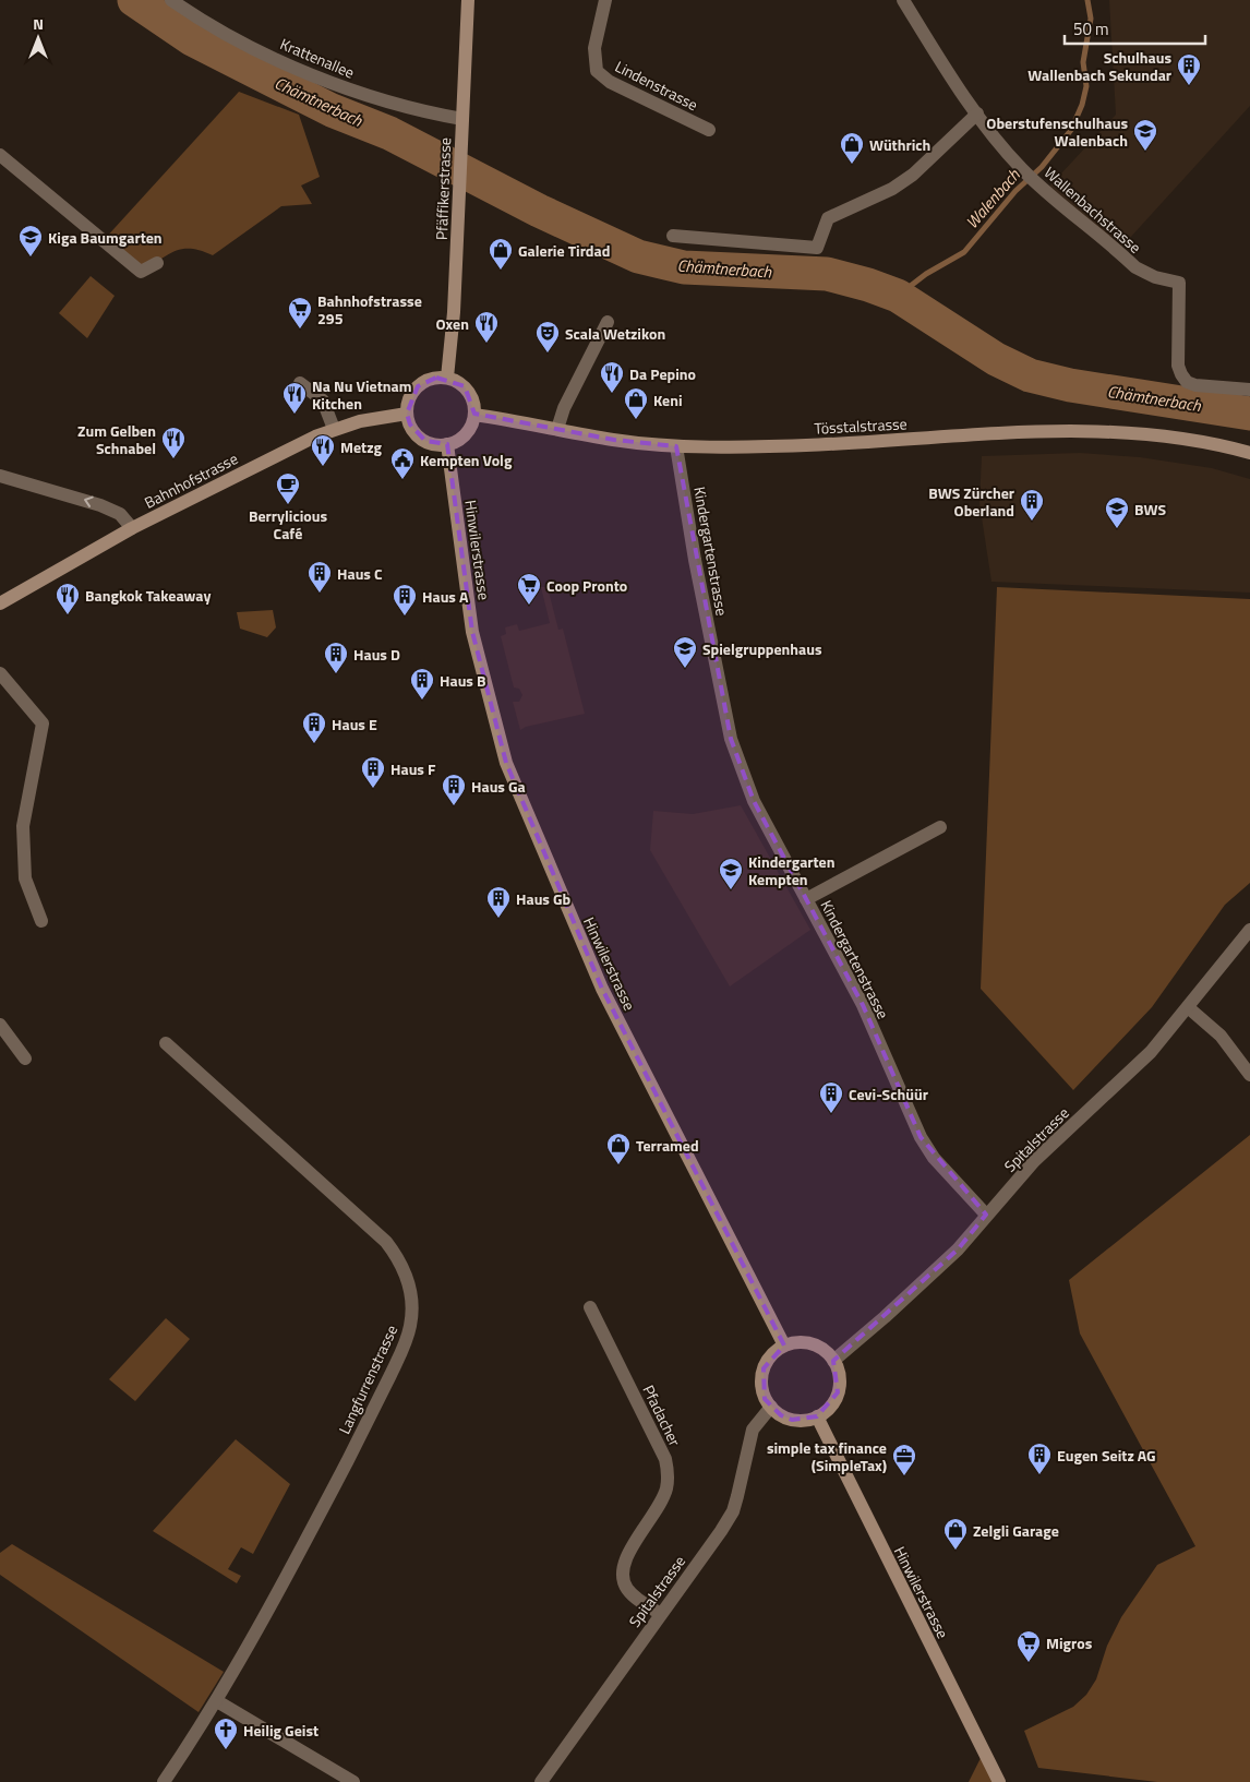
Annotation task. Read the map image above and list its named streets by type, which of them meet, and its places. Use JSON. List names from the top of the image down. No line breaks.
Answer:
{"streets":{"main road":["Pfäffikerstrasse","Tösstalstrasse","Bahnhofstrasse","Hinwilerstrasse"],"street":["Krattenallee","Lindenstrasse","Wallenbachstrasse","Kindergartenstrasse","Spitalstrasse","Langfurrenstrasse","Pfadacher"]},"crossings":[["Krattenallee","Pfäffikerstrasse"],["Pfäffikerstrasse","Tösstalstrasse"],["Pfäffikerstrasse","Bahnhofstrasse"],["Pfäffikerstrasse","Hinwilerstrasse"],["Tösstalstrasse","Bahnhofstrasse"],["Tösstalstrasse","Hinwilerstrasse"],["Tösstalstrasse","Kindergartenstrasse"],["Bahnhofstrasse","Hinwilerstrasse"],["Hinwilerstrasse","Spitalstrasse"],["Kindergartenstrasse","Spitalstrasse"],["Spitalstrasse","Pfadacher"]],"water":["Chämtnerbach","Walenbach"],"places":{"building":["Schulhaus Wallenbach Sekundar","BWS Zürcher Oberland","Haus C","Haus A","Haus D","Haus B","Haus E","Haus F","Haus Ga","Haus Gb","Cevi-Schüür","Eugen Seitz AG"],"school or university":["Oberstufenschulhaus Walenbach","Kiga Baumgarten","BWS","Spielgruppenhaus","Kindergarten Kempten"],"shop":["Wüthrich","Galerie Tirdad","Keni","Terramed","Zelgli Garage"],"supermarket":["Bahnhofstrasse 295","Coop Pronto","Migros"],"restaurant":["Oxen","Da Pepino","Na Nu Vietnam Kitchen","Zum Gelben Schnabel","Metzg","Bangkok Takeaway"],"theatre":["Scala Wetzikon"],"public building":["Kempten Volg"],"cafe":["Berrylicious Café"],"office":["simple tax finance (SimpleTax)"],"church":["Heilig Geist"]},"scale_bar":"50 m","north":"top"}
